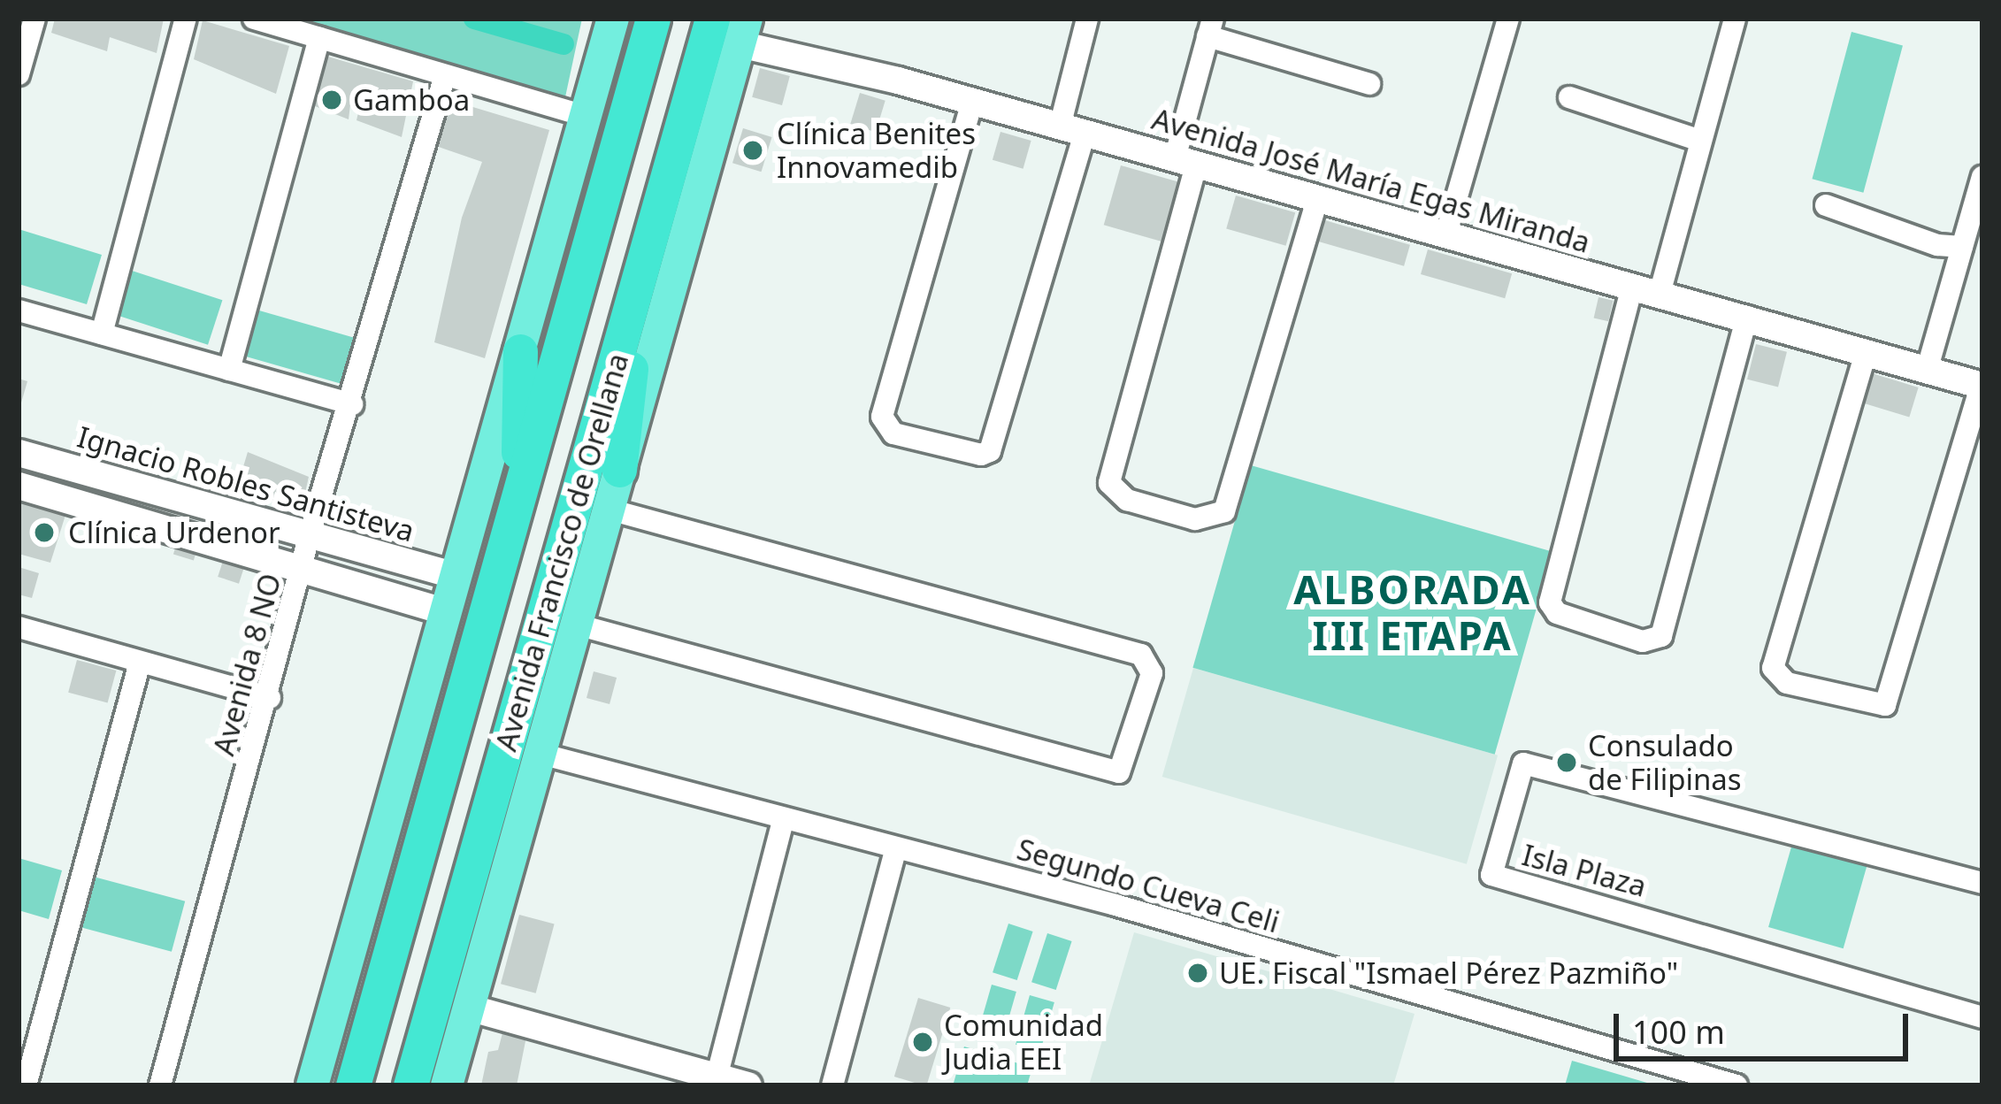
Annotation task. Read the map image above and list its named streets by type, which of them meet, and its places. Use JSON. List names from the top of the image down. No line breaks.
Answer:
{"streets":{"highway":["Avenida Francisco de Orellana"],"street":["Avenida José María Egas Miranda","Ignacio Robles Santisteva","Avenida 8 NO","Isla Plaza","Segundo Cueva Celi"]},"crossings":[["Avenida José María Egas Miranda","Avenida Francisco de Orellana"],["Ignacio Robles Santisteva","Avenida 8 NO"],["Avenida Francisco de Orellana","Segundo Cueva Celi"]],"districts":["ALBORADA III ETAPA"],"places":["Gamboa","Clínica Benites Innovamedib","Clínica Urdenor","Consulado de Filipinas","UE. Fiscal \"Ismael Pérez Pazmiño\"","Comunidad Judia EEI"],"scale_bar":"100 m"}
